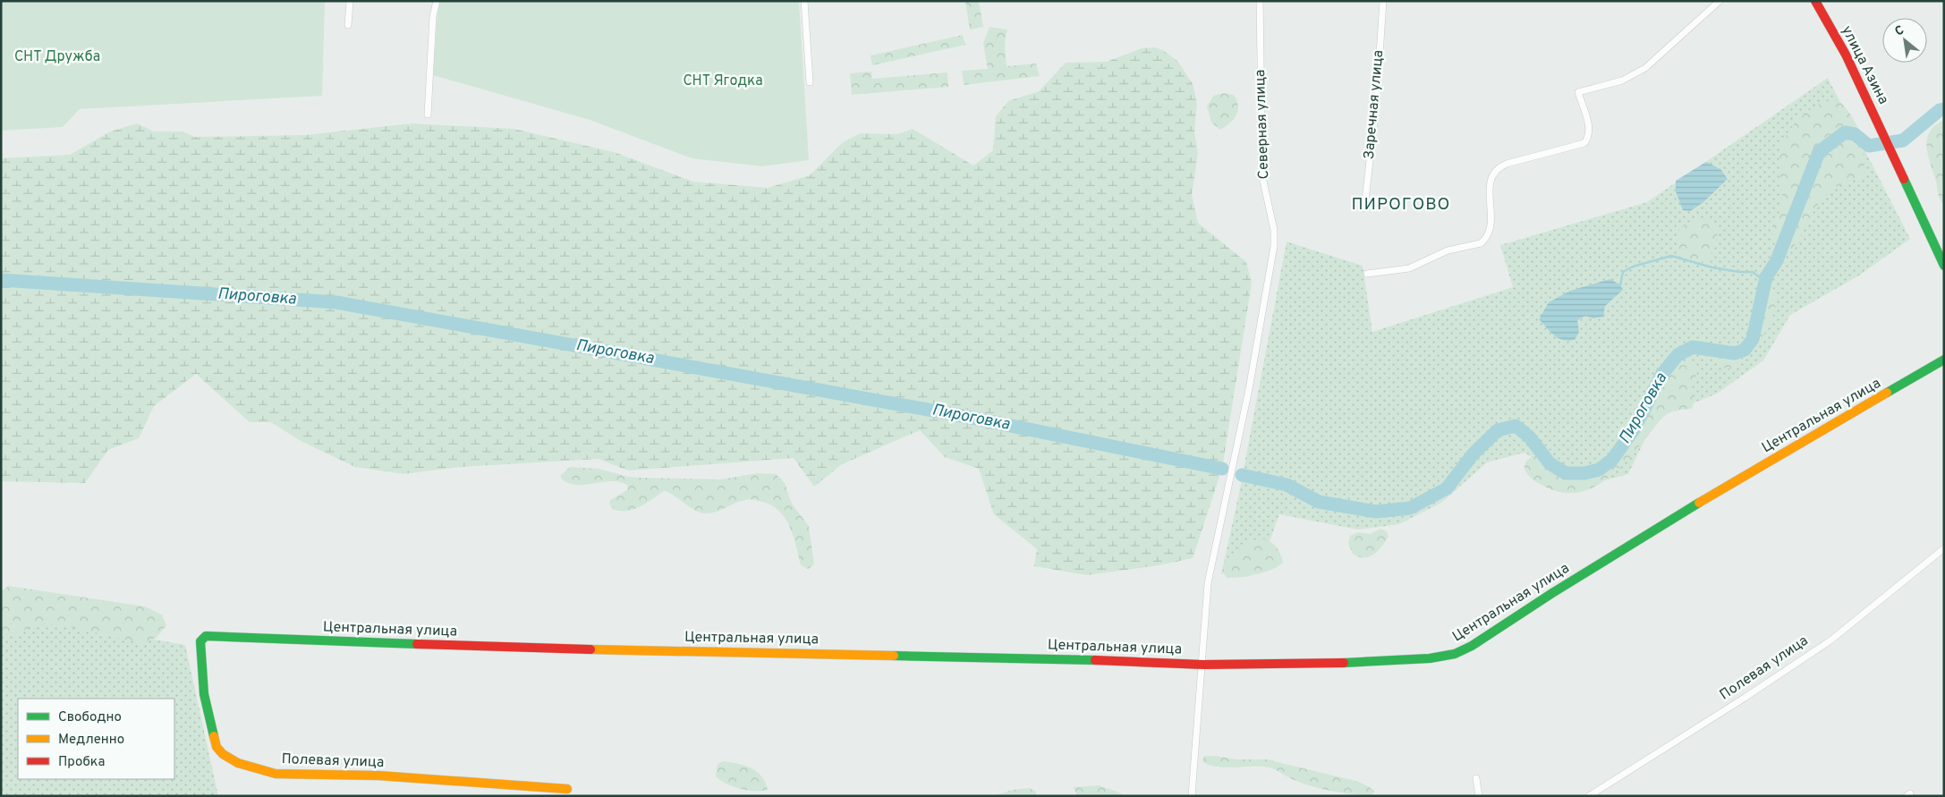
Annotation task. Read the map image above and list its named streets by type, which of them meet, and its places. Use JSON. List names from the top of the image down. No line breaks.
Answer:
{"streets":{"street":["улица Азина","Заречная улица","Северная улица","Центральная улица","Полевая улица"]},"crossings":[["Северная улица","Центральная улица"],["Центральная улица","Полевая улица"]],"districts":["ПИРОГОВО"],"water":["Пироговка"],"parks":["СНТ Дружба","СНТ Ягодка"],"legend":["Свободно","Медленно","Пробка"],"north":"top left"}
